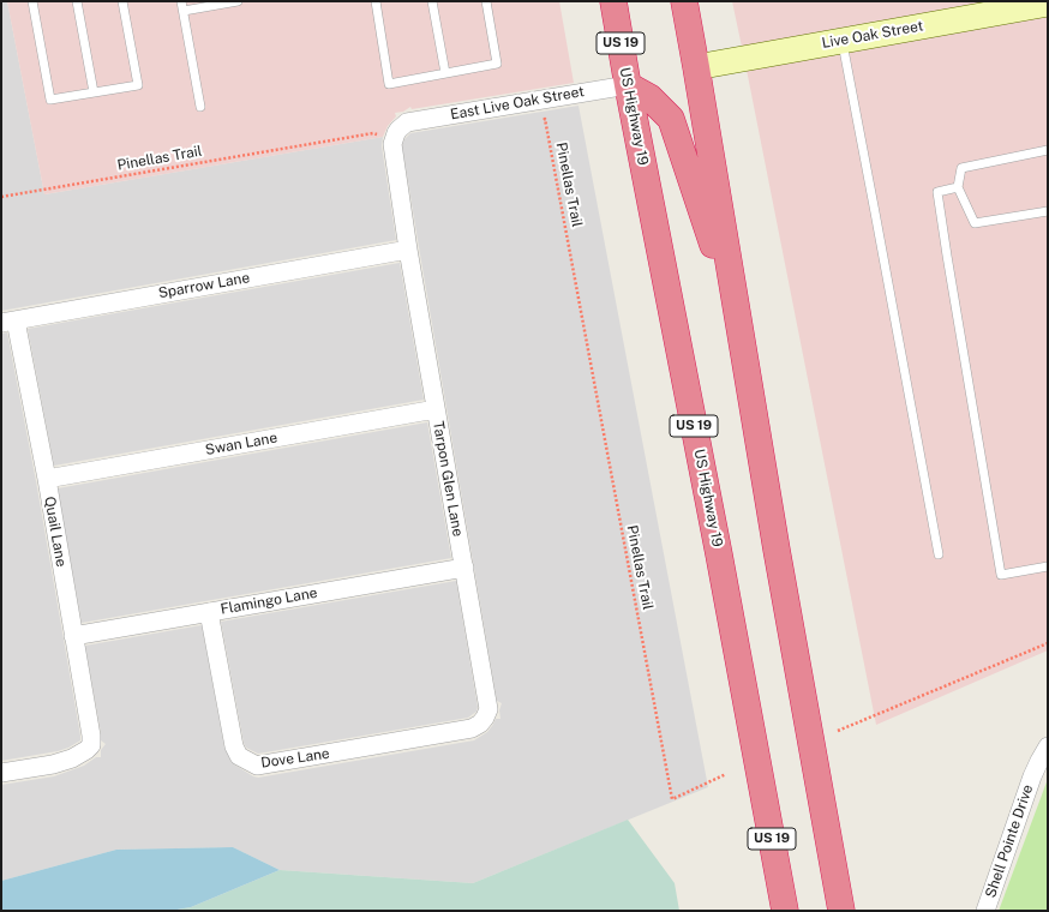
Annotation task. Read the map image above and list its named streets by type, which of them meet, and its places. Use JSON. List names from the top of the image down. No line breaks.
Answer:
{"streets":{"highway":["US 19","US Highway 19"],"street":["Live Oak Street","East Live Oak Street","Sparrow Lane","Swan Lane","Tarpon Glen Lane","Quail Lane","Flamingo Lane","Dove Lane","Shell Pointe Drive"],"path":["Pinellas Trail"]},"crossings":[["East Live Oak Street","US Highway 19"],["East Live Oak Street","Pinellas Trail"],["East Live Oak Street","Tarpon Glen Lane"],["Pinellas Trail","Tarpon Glen Lane"],["Sparrow Lane","Tarpon Glen Lane"],["Sparrow Lane","Quail Lane"],["Swan Lane","Tarpon Glen Lane"],["Swan Lane","Quail Lane"],["Tarpon Glen Lane","Flamingo Lane"],["Tarpon Glen Lane","Dove Lane"],["Quail Lane","Flamingo Lane"],["Flamingo Lane","Dove Lane"]]}
